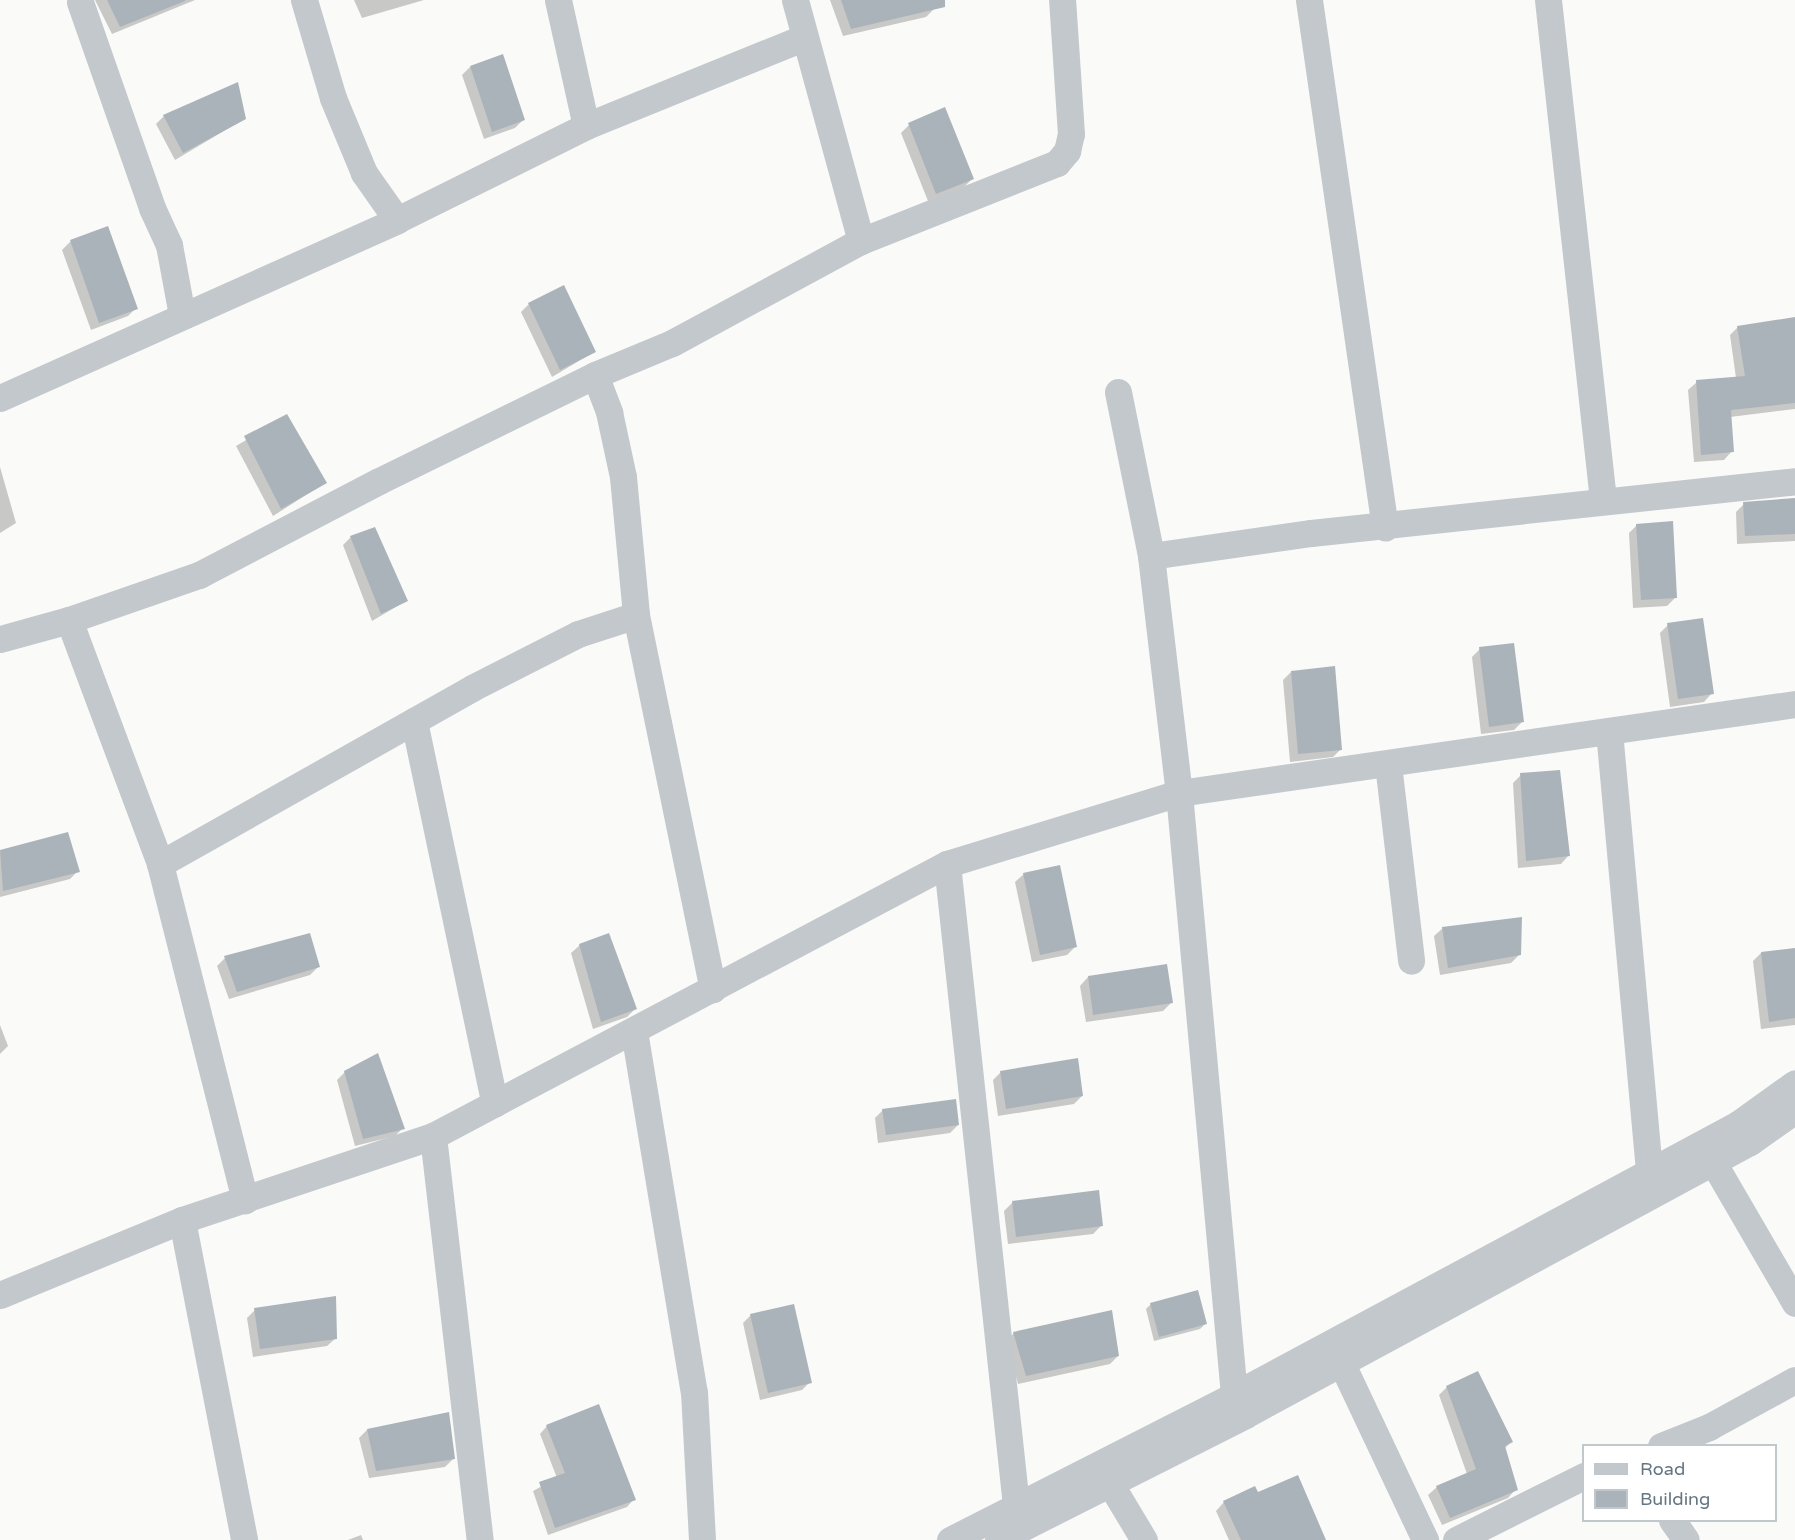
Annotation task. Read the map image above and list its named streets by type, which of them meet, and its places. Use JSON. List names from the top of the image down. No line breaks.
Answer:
{"legend":["Road","Building"]}
